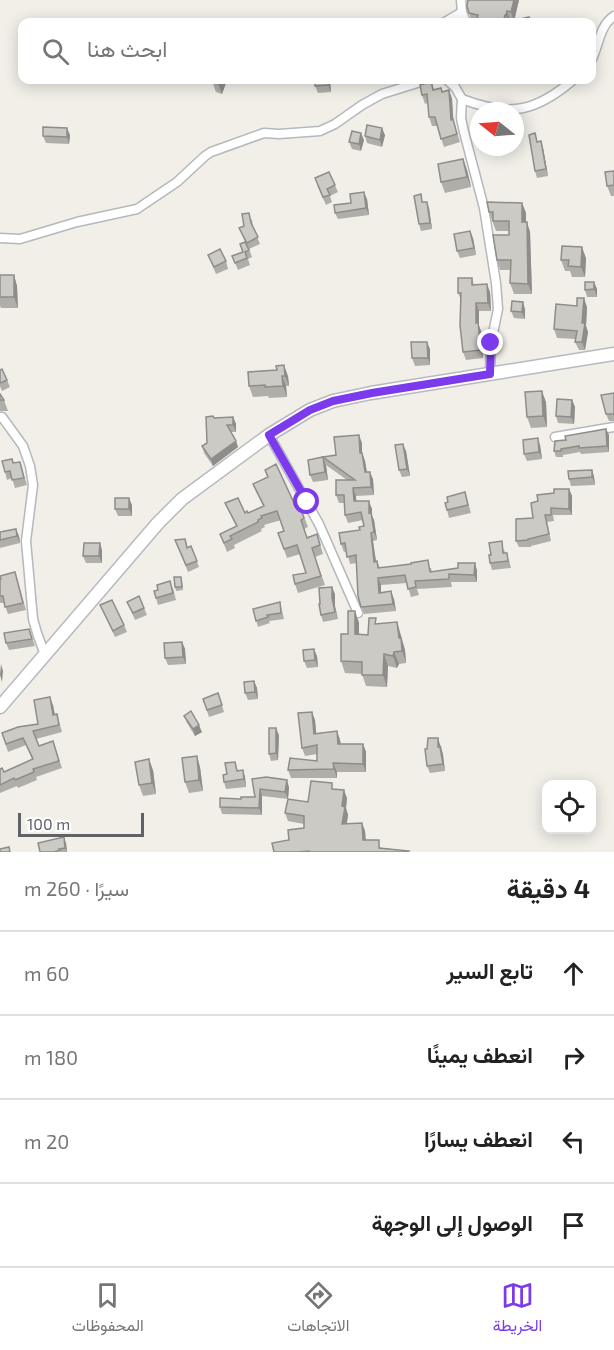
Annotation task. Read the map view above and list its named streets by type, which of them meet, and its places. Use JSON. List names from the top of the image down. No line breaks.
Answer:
{"scale_bar":"100 m","north":"left","page":{"search":"ابحث هنا","scale":"100 m","heading":["4 دقيقة","سيرًا · 260 m"],"list":[["تابع السير","60 m"],["انعطف يمينًا","180 m"],["انعطف يسارًا","20 m"],"الوصول إلى الوجهة"],"nav":["الخريطة","الاتجاهات","المحفوظات"]}}
